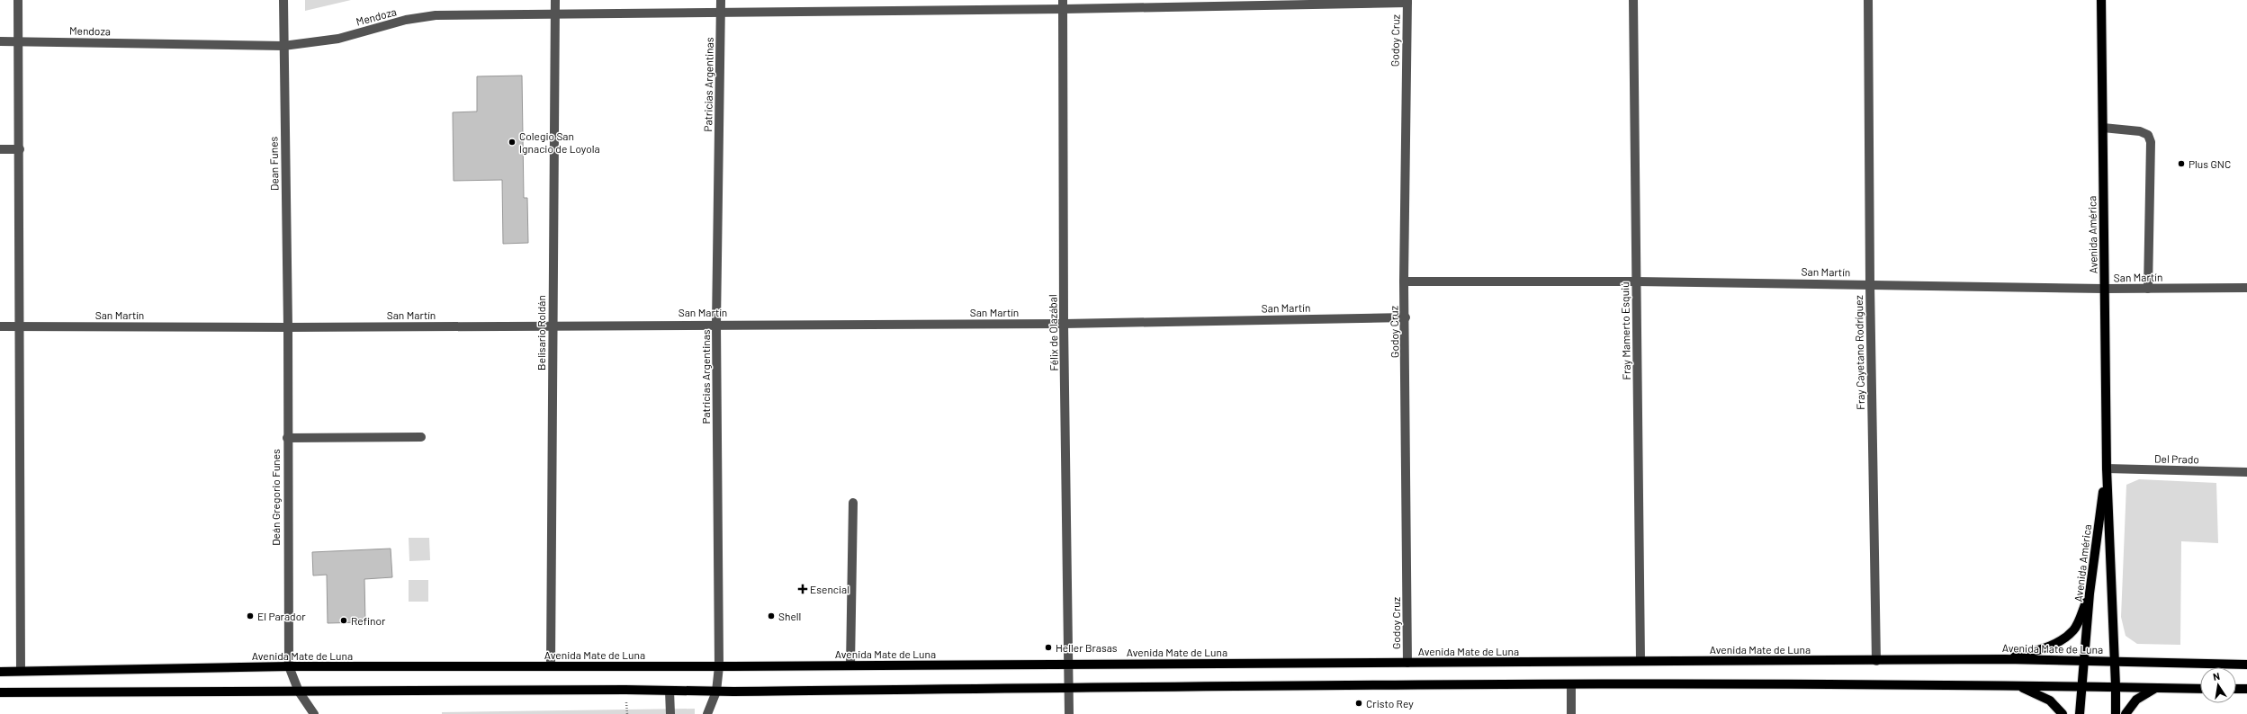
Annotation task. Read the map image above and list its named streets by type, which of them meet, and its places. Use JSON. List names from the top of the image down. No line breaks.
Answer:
{"streets":{"main road":["Avenida América","Avenida Mate de Luna"],"street":["Mendoza","Godoy Cruz","Patricias Argentinas","Dean Funes","San Martín","Fray Mamerto Esquiú","Belisario Roldán","Félix de Olazábal","Fray Cayetano Rodríguez","Del Prado","Deán Gregorio Funes"]},"crossings":[["Mendoza","Godoy Cruz"],["Mendoza","Patricias Argentinas"],["Mendoza","Dean Funes"],["Mendoza","Belisario Roldán"],["Mendoza","Félix de Olazábal"],["Godoy Cruz","San Martín"],["Godoy Cruz","Avenida Mate de Luna"],["Patricias Argentinas","San Martín"],["Patricias Argentinas","Avenida Mate de Luna"],["Dean Funes","San Martín"],["Dean Funes","Deán Gregorio Funes"],["Avenida América","San Martín"],["Avenida América","Del Prado"],["Avenida América","Avenida Mate de Luna"],["San Martín","Fray Mamerto Esquiú"],["San Martín","Belisario Roldán"],["San Martín","Félix de Olazábal"],["San Martín","Fray Cayetano Rodríguez"],["San Martín","Deán Gregorio Funes"],["Fray Mamerto Esquiú","Avenida Mate de Luna"],["Belisario Roldán","Avenida Mate de Luna"],["Félix de Olazábal","Avenida Mate de Luna"],["Fray Cayetano Rodríguez","Avenida Mate de Luna"],["Deán Gregorio Funes","Avenida Mate de Luna"]],"places":{"other":["Colegio San Ignacio de Loyola","Plus GNC","El Parador","Shell","Refinor","Heller Brasas","Cristo Rey"],"health":["Esencial"]},"north":"top"}
